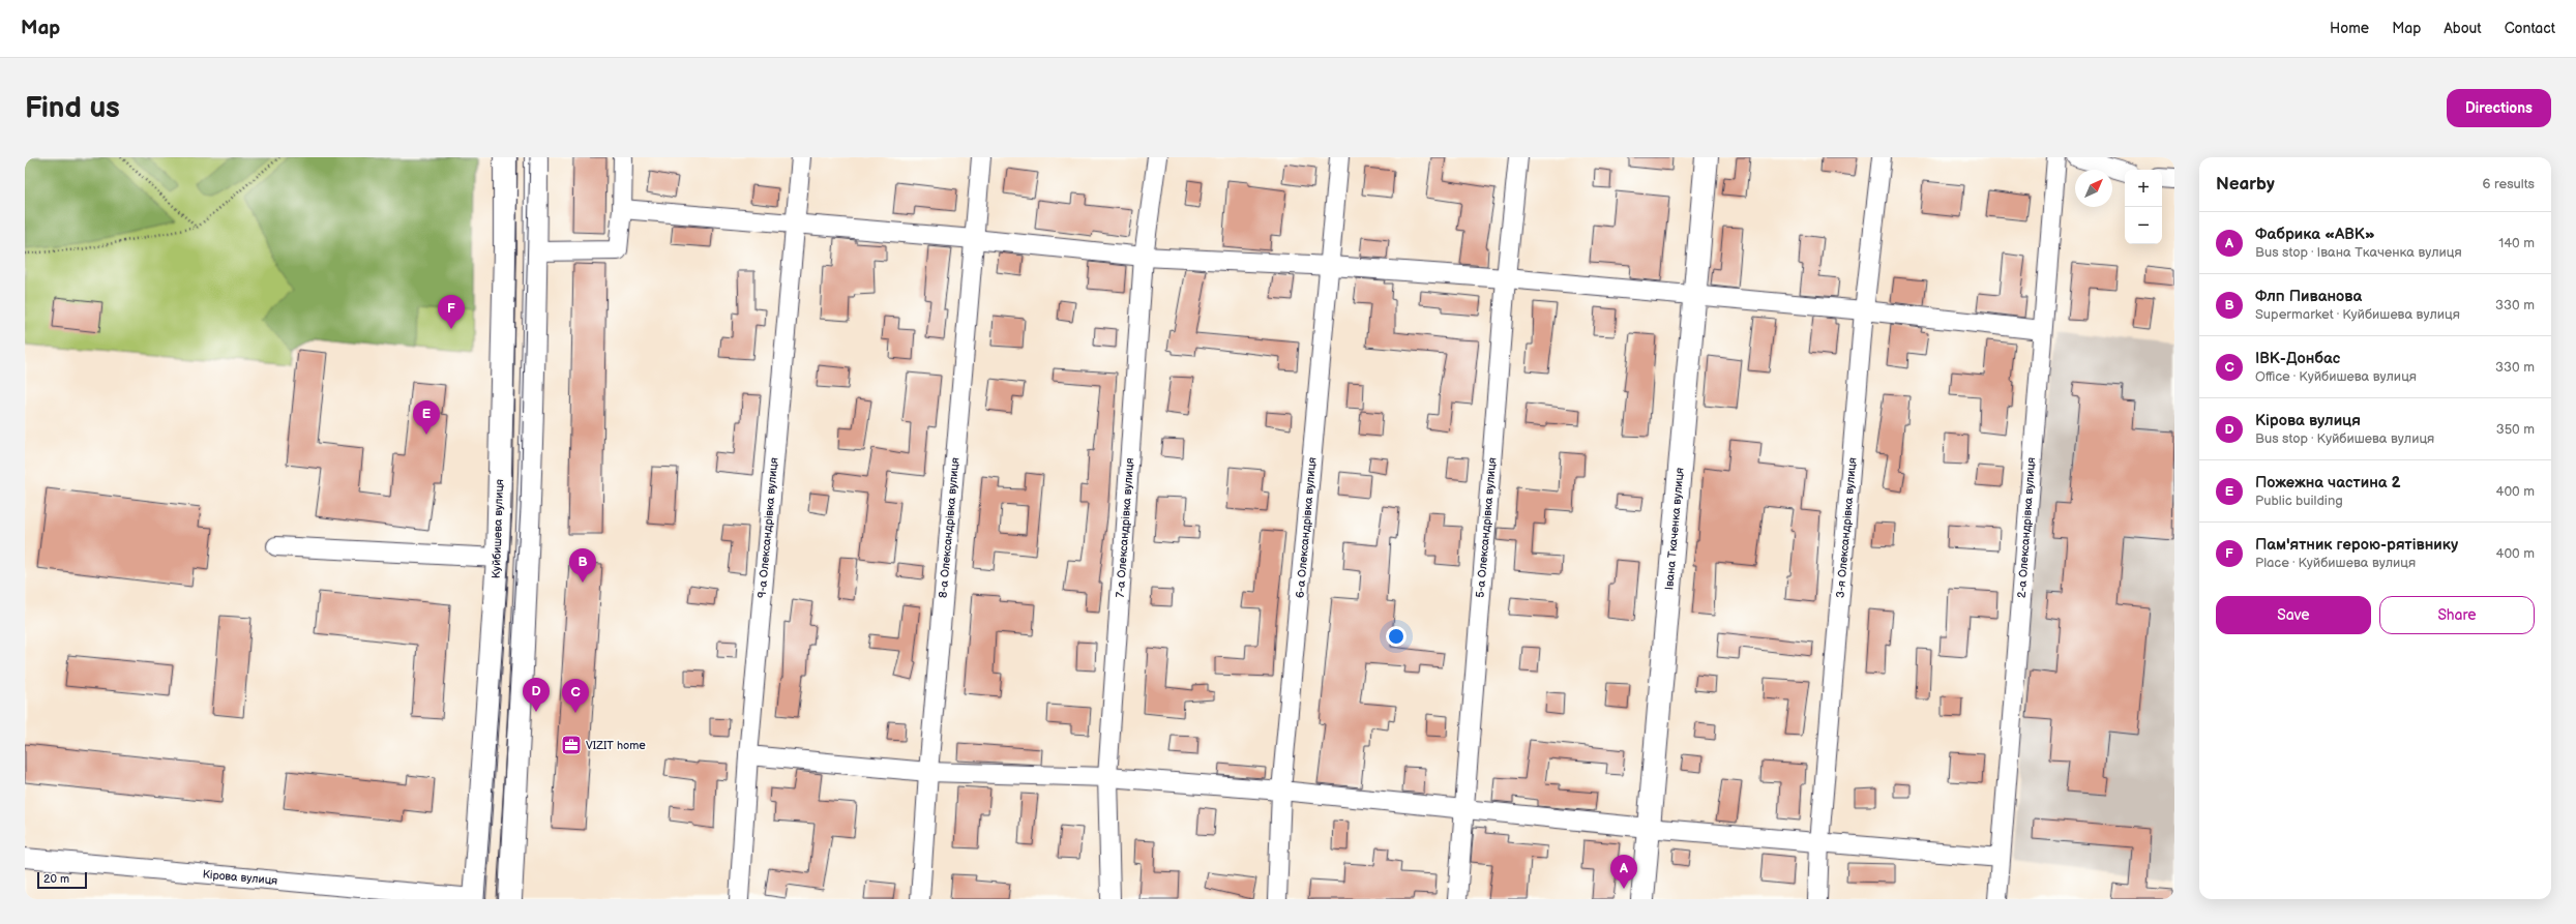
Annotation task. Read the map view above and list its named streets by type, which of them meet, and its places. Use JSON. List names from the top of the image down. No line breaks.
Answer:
{"streets":{"main road":["Куйбишева вулиця","Івана Ткаченка вулиця"],"street":["9-а Олександрівка вулиця","8-а Олександрівка вулиця","7-а Олександрівка вулиця","6-а Олександрівка вулиця","5-а Олександрівка вулиця","3-я Олександрівка вулиця","2-а Олександрівка вулиця","Кірова вулиця"]},"crossings":[["Куйбишева вулиця","Кірова вулиця"]],"places":{"office":["VIZIT home"]},"scale_bar":"20 m","north":"top right","page":{"header":"Map","nav":["Home","Map","About","Contact"],"buttons":["Directions",["Save","Share"]],"title":"Find us","heading":["Nearby","6 results"],"map_buttons":["+","−"],"list":[{"mark":"A","name":"Фабрика «АВК»","note":"Bus stop · Івана Ткаченка вулиця","value":"140 m"},{"mark":"B","name":"Флп Пиванова","note":"Supermarket · Куйбишева вулиця","value":"330 m"},{"mark":"C","name":"ІВК-Донбас","note":"Office · Куйбишева вулиця","value":"330 m"},{"mark":"D","name":"Кірова вулиця","note":"Bus stop · Куйбишева вулиця","value":"350 m"},{"mark":"E","name":"Пожежна частина 2","note":"Public building","value":"400 m"},{"mark":"F","name":"Пам'ятник герою-рятівнику","note":"Place · Куйбишева вулиця","value":"400 m"}],"pins":["F","E","B","D","C","A"],"scale":"20 m"}}
